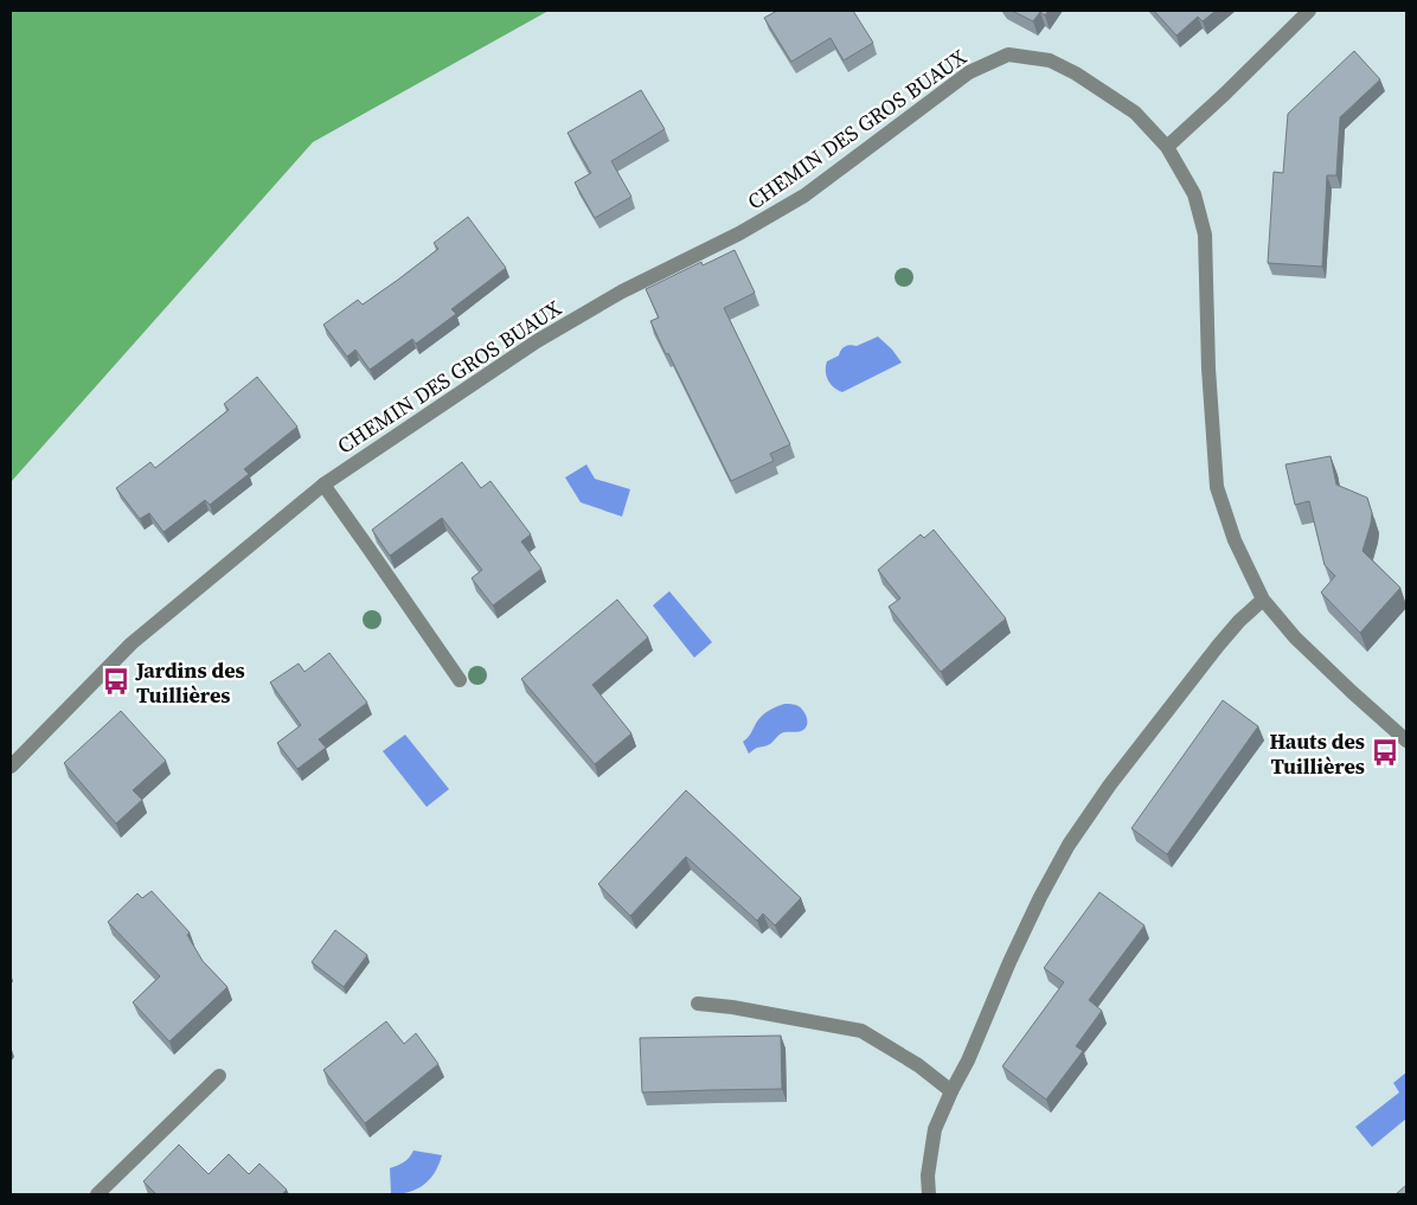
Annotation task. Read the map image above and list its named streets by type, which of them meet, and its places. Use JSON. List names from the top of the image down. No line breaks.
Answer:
{"streets":{"street":["CHEMIN DES GROS BUAUX"]},"places":{"bus stop":["Jardins des Tuillières","Hauts des Tuillières"]}}
